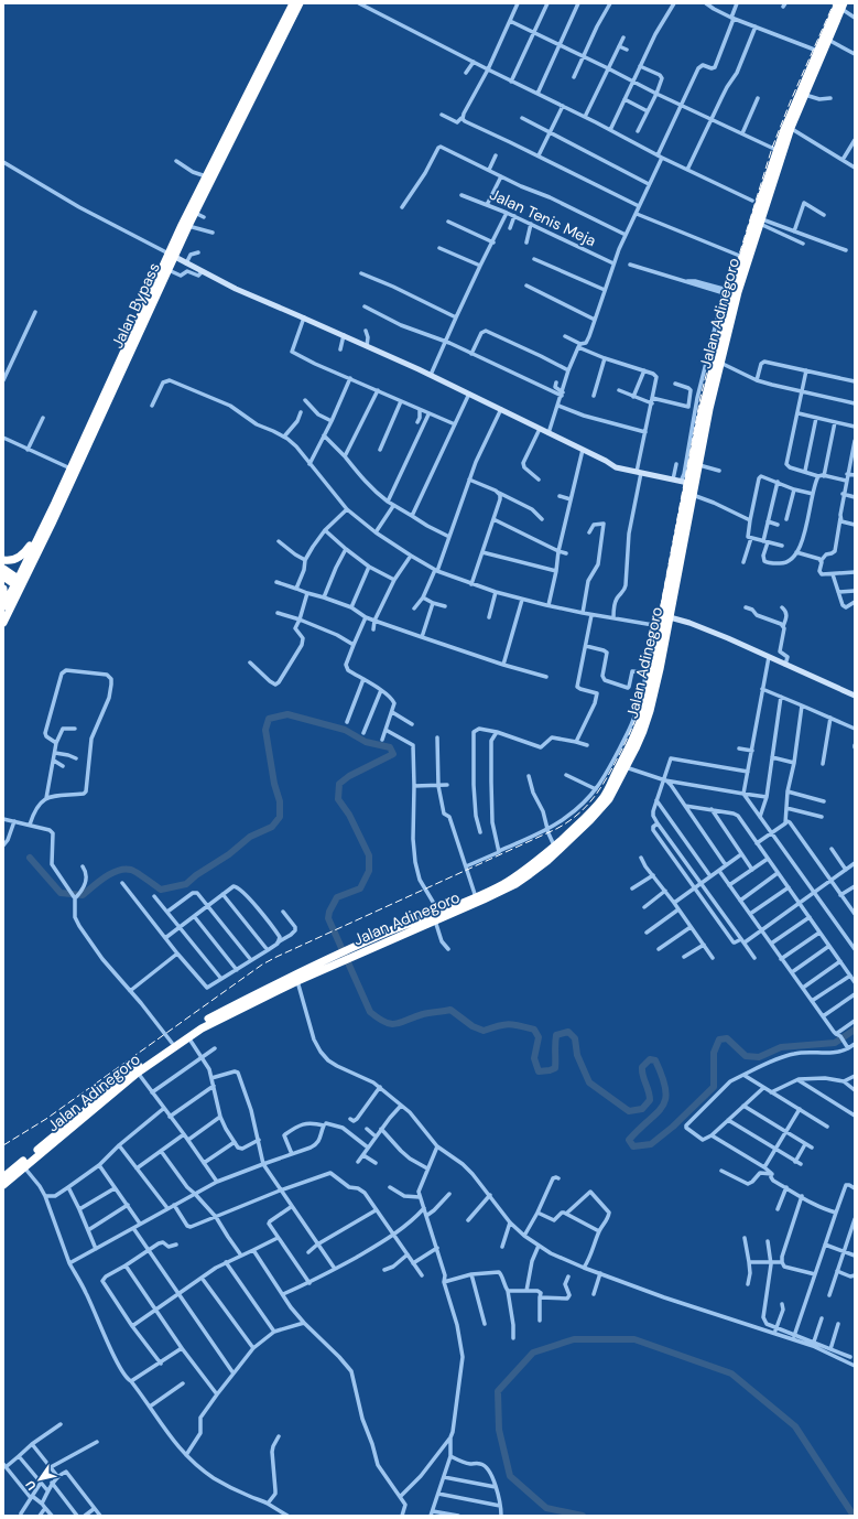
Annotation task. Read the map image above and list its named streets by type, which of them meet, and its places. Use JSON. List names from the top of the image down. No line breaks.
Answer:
{"streets":{"highway":["Jalan Bypass","Jalan Adinegoro"],"street":["Jalan Tenis Meja"]},"north":"bottom left"}
